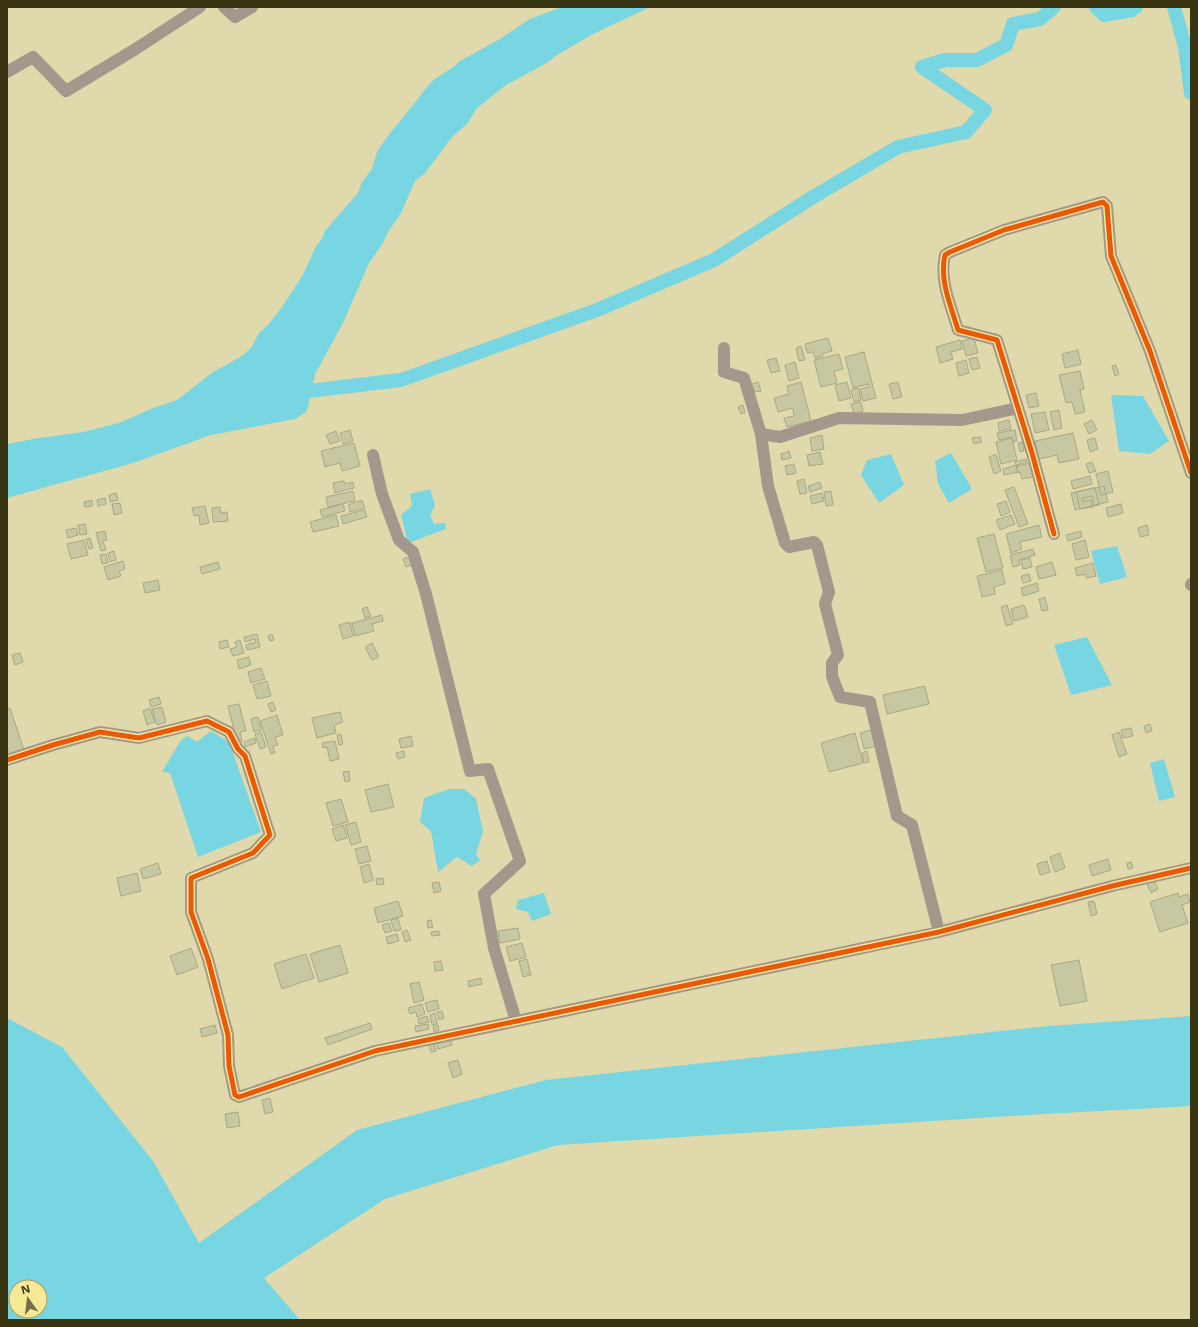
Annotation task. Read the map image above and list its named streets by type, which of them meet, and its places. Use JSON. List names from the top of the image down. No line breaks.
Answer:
{"north":"top"}
